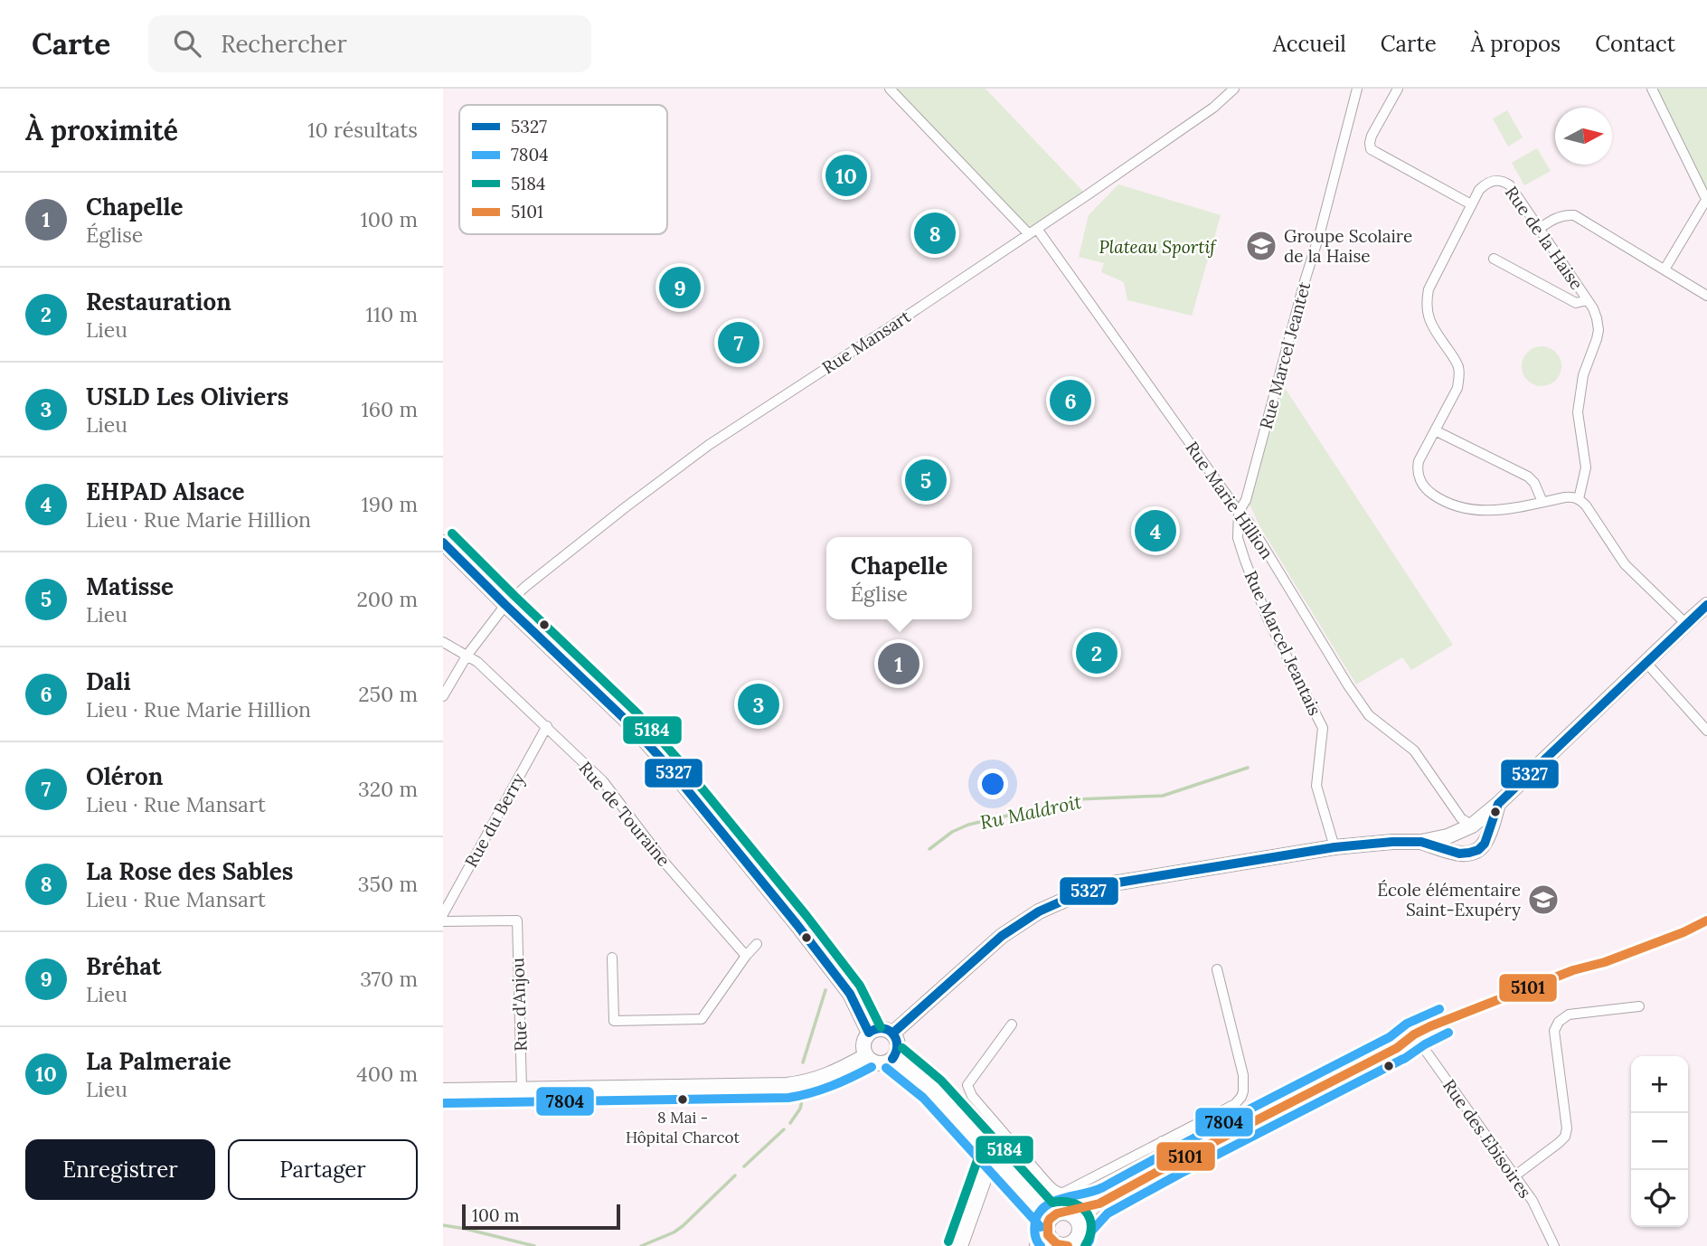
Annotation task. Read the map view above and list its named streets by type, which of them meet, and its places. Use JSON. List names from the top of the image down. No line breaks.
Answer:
{"streets":{"street":["Rue de la Haise","Rue Mansart","Rue Marcel Jeantet","Rue Marie Hillion","Rue Marcel Jeantais","Rue de Touraine","Rue du Berry","Rue d'Anjou","Rue des Ebisoires"]},"crossings":[["Rue Mansart","Rue Marie Hillion"],["Rue Mansart","Rue de Touraine"],["Rue Marcel Jeantet","Rue Marie Hillion"],["Rue Marcel Jeantet","Rue Marcel Jeantais"],["Rue Marie Hillion","Rue Marcel Jeantais"],["Rue de Touraine","Rue du Berry"]],"water":["Ru Maldroit"],"parks":["Plateau Sportif"],"places":{"school or university":["Groupe Scolaire de la Haise","École élémentaire Saint-Exupéry"],"other":["8 Mai - Hôpital Charcot"]},"lines":["transit line 5184","transit line 5327","transit line 5101","transit line 7804"],"legend":["5327","7804","5184","5101"],"scale_bar":"100 m","north":"right","page":{"header":"Carte","search":"Rechercher","nav":["Accueil","Carte","À propos","Contact"],"heading":["À proximité","10 résultats"],"pins":["10","8","9","7","6","5","4","2","1","3"],"list":[{"mark":"1","name":"Chapelle","note":"Église","value":"100 m"},{"mark":"2","name":"Restauration","note":"Lieu","value":"110 m"},{"mark":"3","name":"USLD Les Oliviers","note":"Lieu","value":"160 m"},{"mark":"4","name":"EHPAD Alsace","note":"Lieu · Rue Marie Hillion","value":"190 m"},{"mark":"5","name":"Matisse","note":"Lieu","value":"200 m"},{"mark":"6","name":"Dali","note":"Lieu · Rue Marie Hillion","value":"250 m"},{"mark":"7","name":"Oléron","note":"Lieu · Rue Mansart","value":"320 m"},{"mark":"8","name":"La Rose des Sables","note":"Lieu · Rue Mansart","value":"350 m"},{"mark":"9","name":"Bréhat","note":"Lieu","value":"370 m"},{"mark":"10","name":"La Palmeraie","note":"Lieu","value":"400 m"}],"popup":["Chapelle","Église"],"map_buttons":["+","−"],"buttons":["Enregistrer","Partager"],"scale":"100 m"}}
